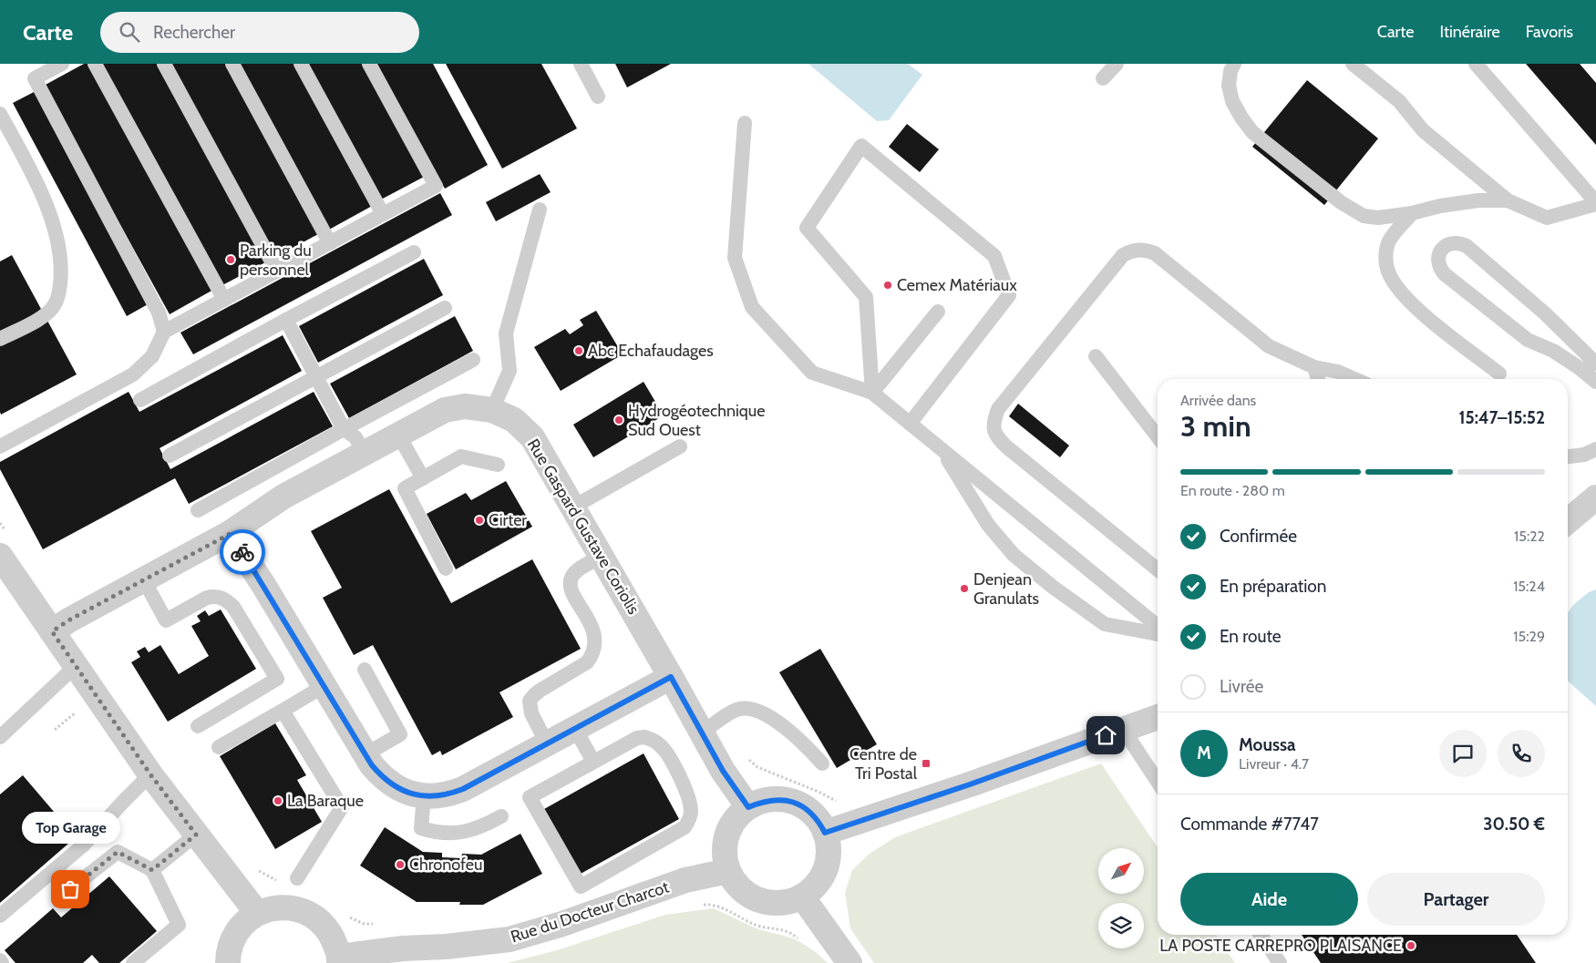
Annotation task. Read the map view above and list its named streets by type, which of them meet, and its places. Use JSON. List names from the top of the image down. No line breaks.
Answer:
{"streets":{"street":["Rue Gaspard Gustave Coriolis","Rue du Docteur Charcot"]},"crossings":[["Rue Gaspard Gustave Coriolis","Rue du Docteur Charcot"]],"places":{"other":["Parking du personnel","Cemex Matériaux","Abc Echafaudages","Hydrogéotechnique Sud Ouest","Cirter","Denjean Granulats","La Baraque","Chronofeu","Top Garage","LA POSTE CARREPRO PLAISANCE"],"transit":["Centre de Tri Postal"]},"north":"top right","page":{"header":"Carte","search":"Rechercher","nav":["Carte","Itinéraire","Favoris"],"heading":["3 min","Arrivée dans","15:47–15:52"],"panel":["Moussa","Livreur · 4.7","Commande #7747","30.50 €"],"bar":"En route · 280 m","list":[["Confirmée","15:22"],["En préparation","15:24"],["En route","15:29"],"Livrée"],"round":"M","bubble":"Top Garage","buttons":["Aide","Partager"]}}
